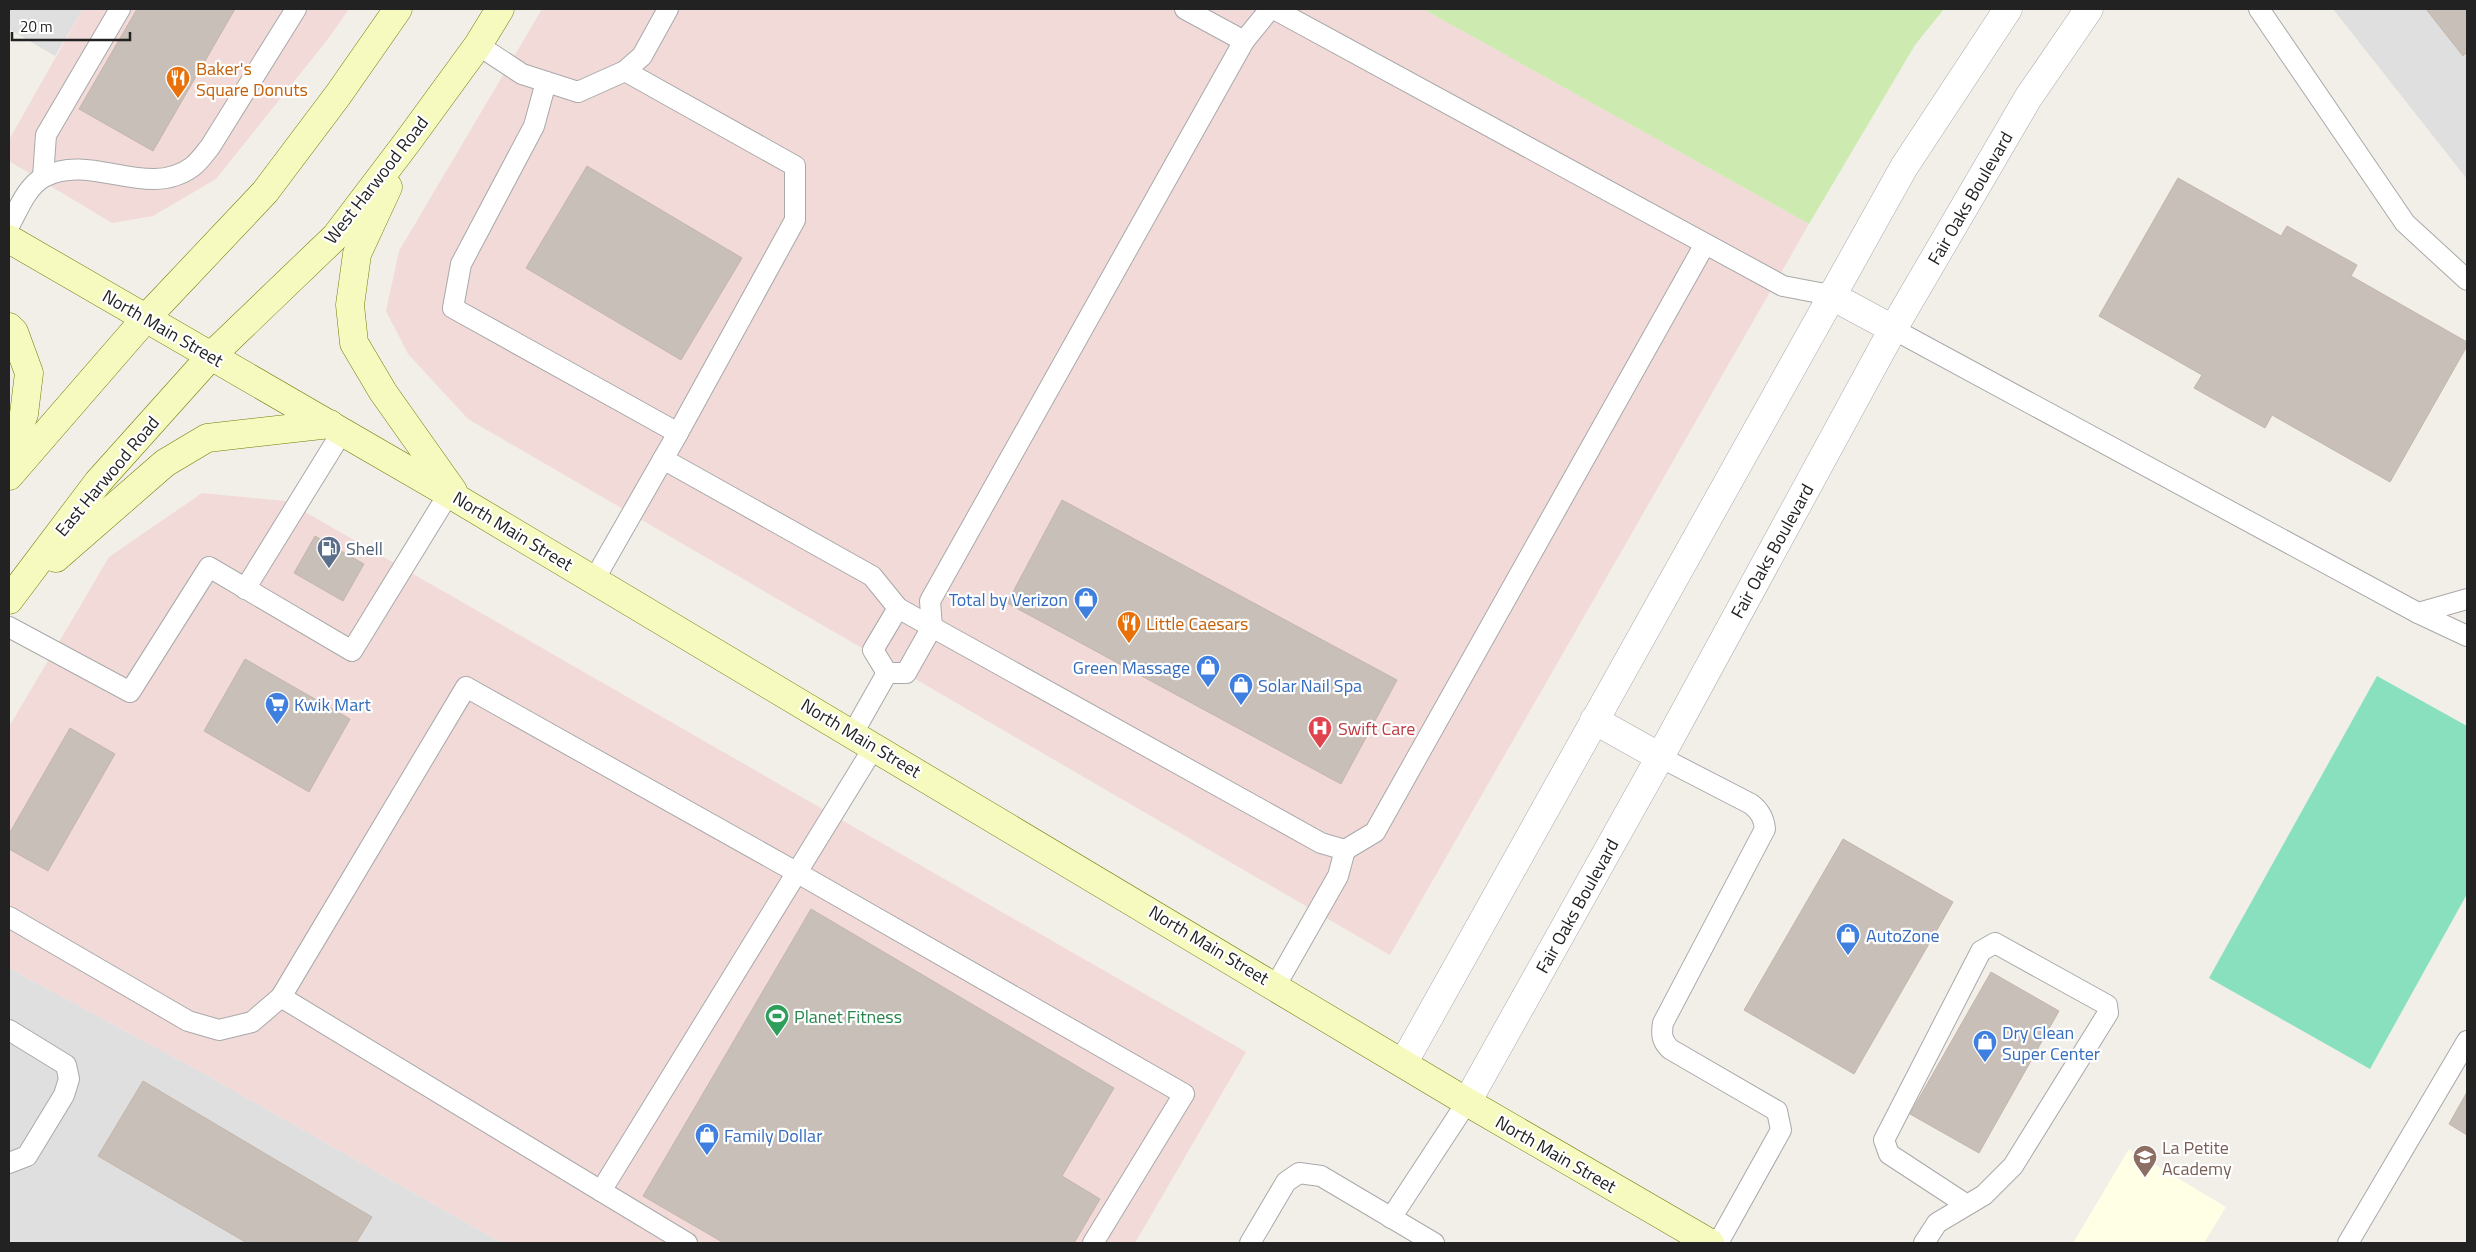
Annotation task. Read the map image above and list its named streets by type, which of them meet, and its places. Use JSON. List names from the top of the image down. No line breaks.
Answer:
{"streets":{"main road":["West Harwood Road","North Main Street","East Harwood Road"],"street":["Fair Oaks Boulevard"]},"crossings":[["West Harwood Road","North Main Street"],["West Harwood Road","East Harwood Road"],["Fair Oaks Boulevard","North Main Street"],["North Main Street","East Harwood Road"]],"places":{"restaurant":["Baker's Square Donuts","Little Caesars"],"fuel station":["Shell"],"shop":["Total by Verizon","Green Massage","Solar Nail Spa","AutoZone","Dry Clean Super Center","Family Dollar"],"supermarket":["Kwik Mart"],"hospital":["Swift Care"],"sports":["Planet Fitness"],"school or university":["La Petite Academy"]},"scale_bar":"20 m"}
